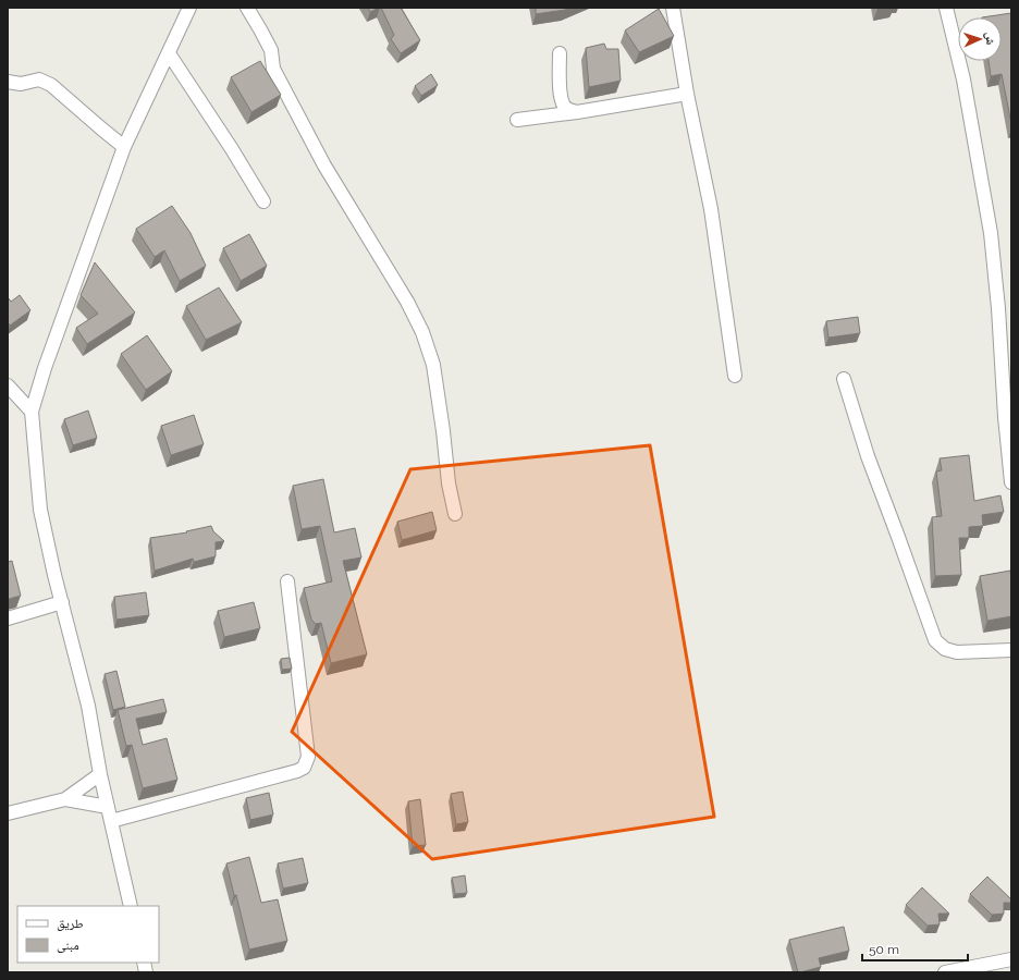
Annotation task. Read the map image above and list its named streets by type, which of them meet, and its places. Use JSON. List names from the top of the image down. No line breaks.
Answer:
{"legend":["طريق","مبنى"],"scale_bar":"50 m","north":"right"}
